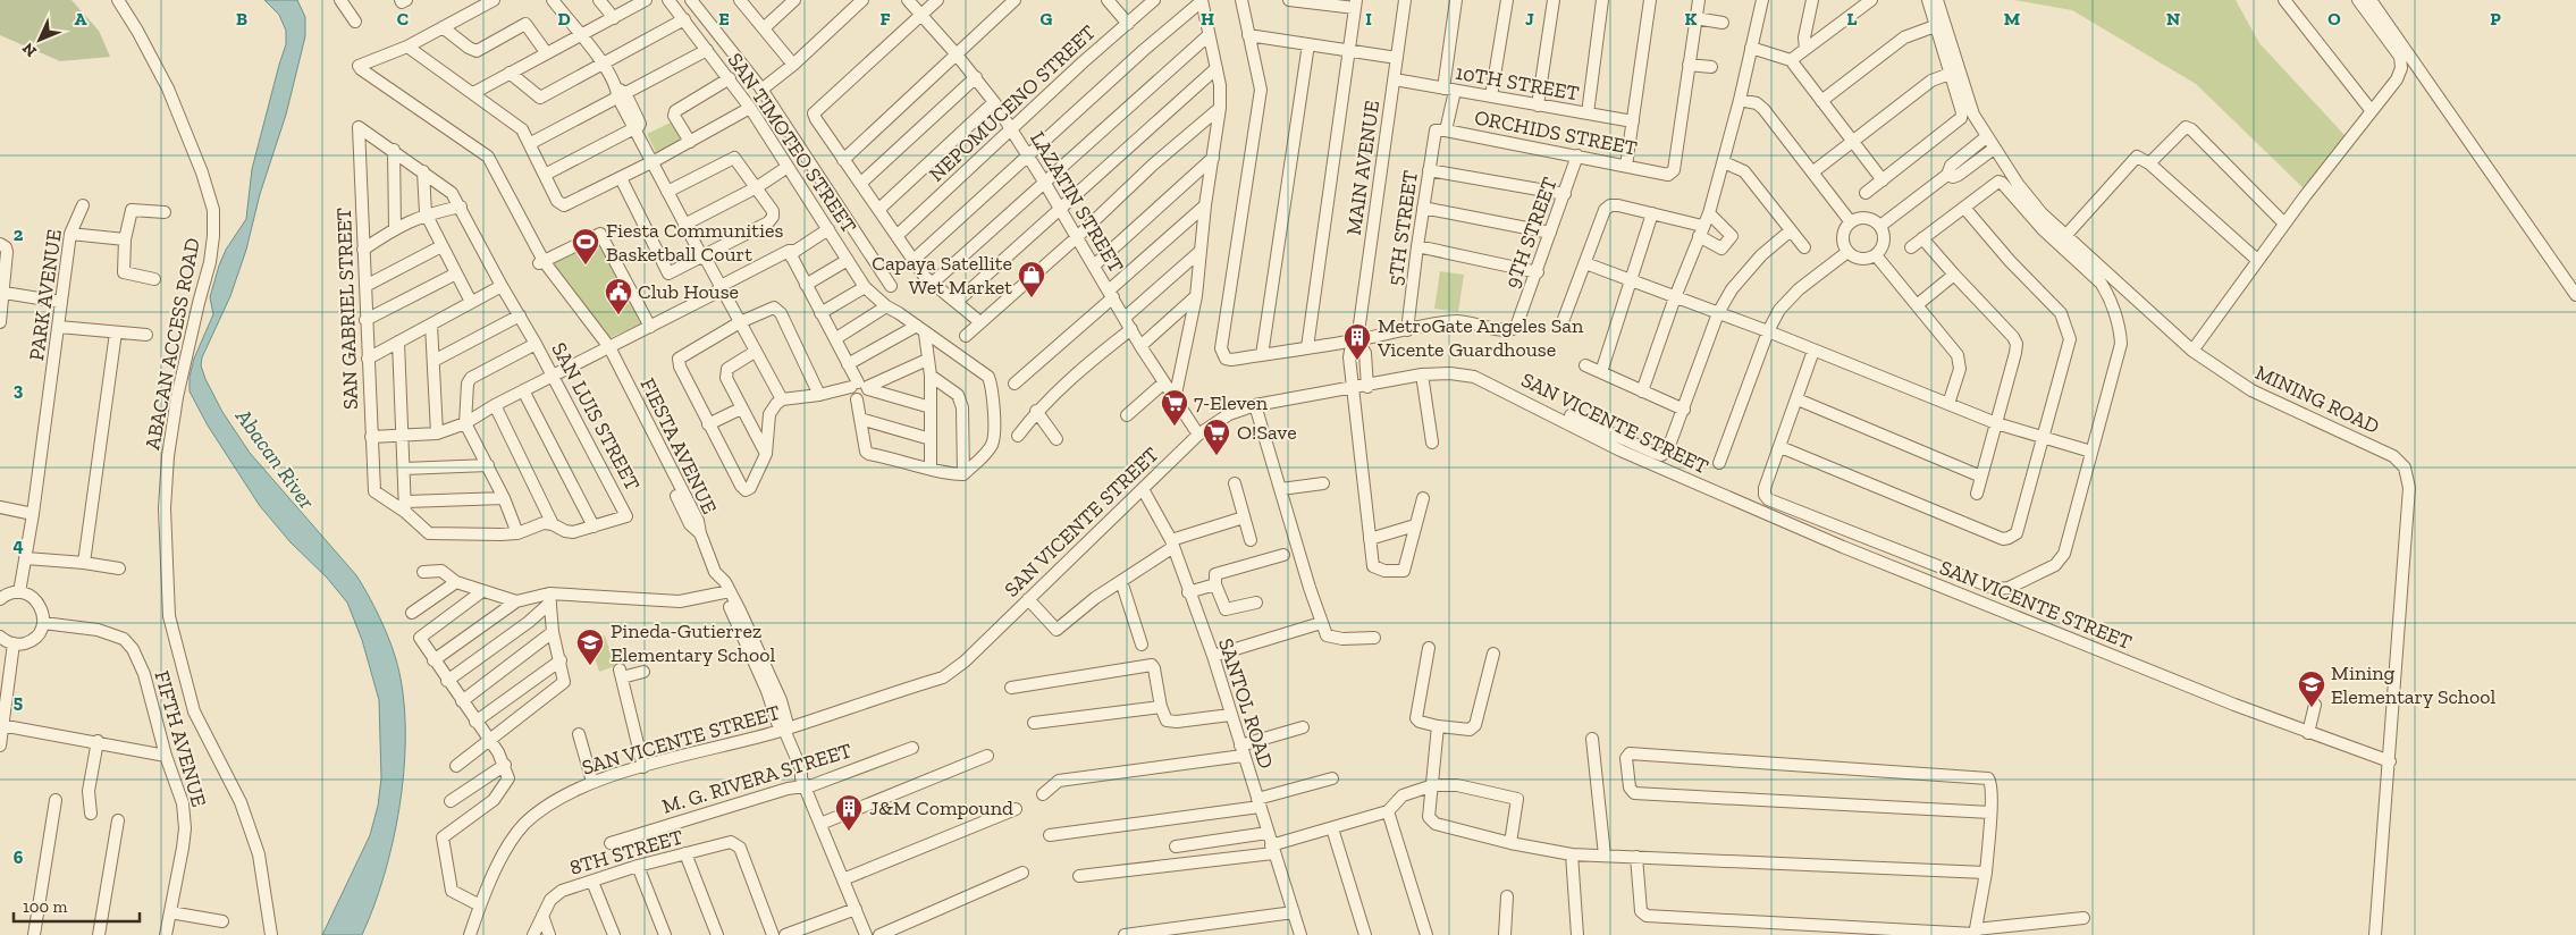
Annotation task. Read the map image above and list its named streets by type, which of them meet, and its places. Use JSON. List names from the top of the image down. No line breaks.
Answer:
{"streets":{"street":["10TH STREET","NEPOMUCENO STREET","ORCHIDS STREET","SAN TIMOTEO STREET","MAIN AVENUE","LAZATIN STREET","5TH STREET","9TH STREET","PARK AVENUE","SAN GABRIEL STREET","ABACAN ACCESS ROAD","MINING ROAD","SAN LUIS STREET","SAN VICENTE STREET","FIESTA AVENUE","SANTOL ROAD","FIFTH AVENUE","M. G. RIVERA STREET","8TH STREET"]},"crossings":[["10TH STREET","MAIN AVENUE"],["10TH STREET","5TH STREET"],["NEPOMUCENO STREET","LAZATIN STREET"],["ORCHIDS STREET","5TH STREET"],["ORCHIDS STREET","9TH STREET"],["MAIN AVENUE","9TH STREET"],["MAIN AVENUE","SAN VICENTE STREET"],["LAZATIN STREET","SAN VICENTE STREET"],["5TH STREET","9TH STREET"],["SAN GABRIEL STREET","SAN LUIS STREET"],["MINING ROAD","SAN VICENTE STREET"],["SAN VICENTE STREET","FIESTA AVENUE"],["SAN VICENTE STREET","SANTOL ROAD"],["FIESTA AVENUE","M. G. RIVERA STREET"]],"water":["Abacan River"],"places":{"sports":["Fiesta Communities Basketball Court"],"shop":["Capaya Satellite Wet Market"],"public building":["Club House"],"building":["MetroGate Angeles San Vicente Guardhouse","J&M Compound"],"supermarket":["7-Eleven","O!Save"],"school or university":["Pineda-Gutierrez Elementary School","Mining Elementary School"]},"scale_bar":"100 m","north":"bottom left","grid":{"columns":["A","B","C","D","E","F","G","H","I","J","K","L","M","N","O","P"],"rows":["2","3","4","5","6"]}}
